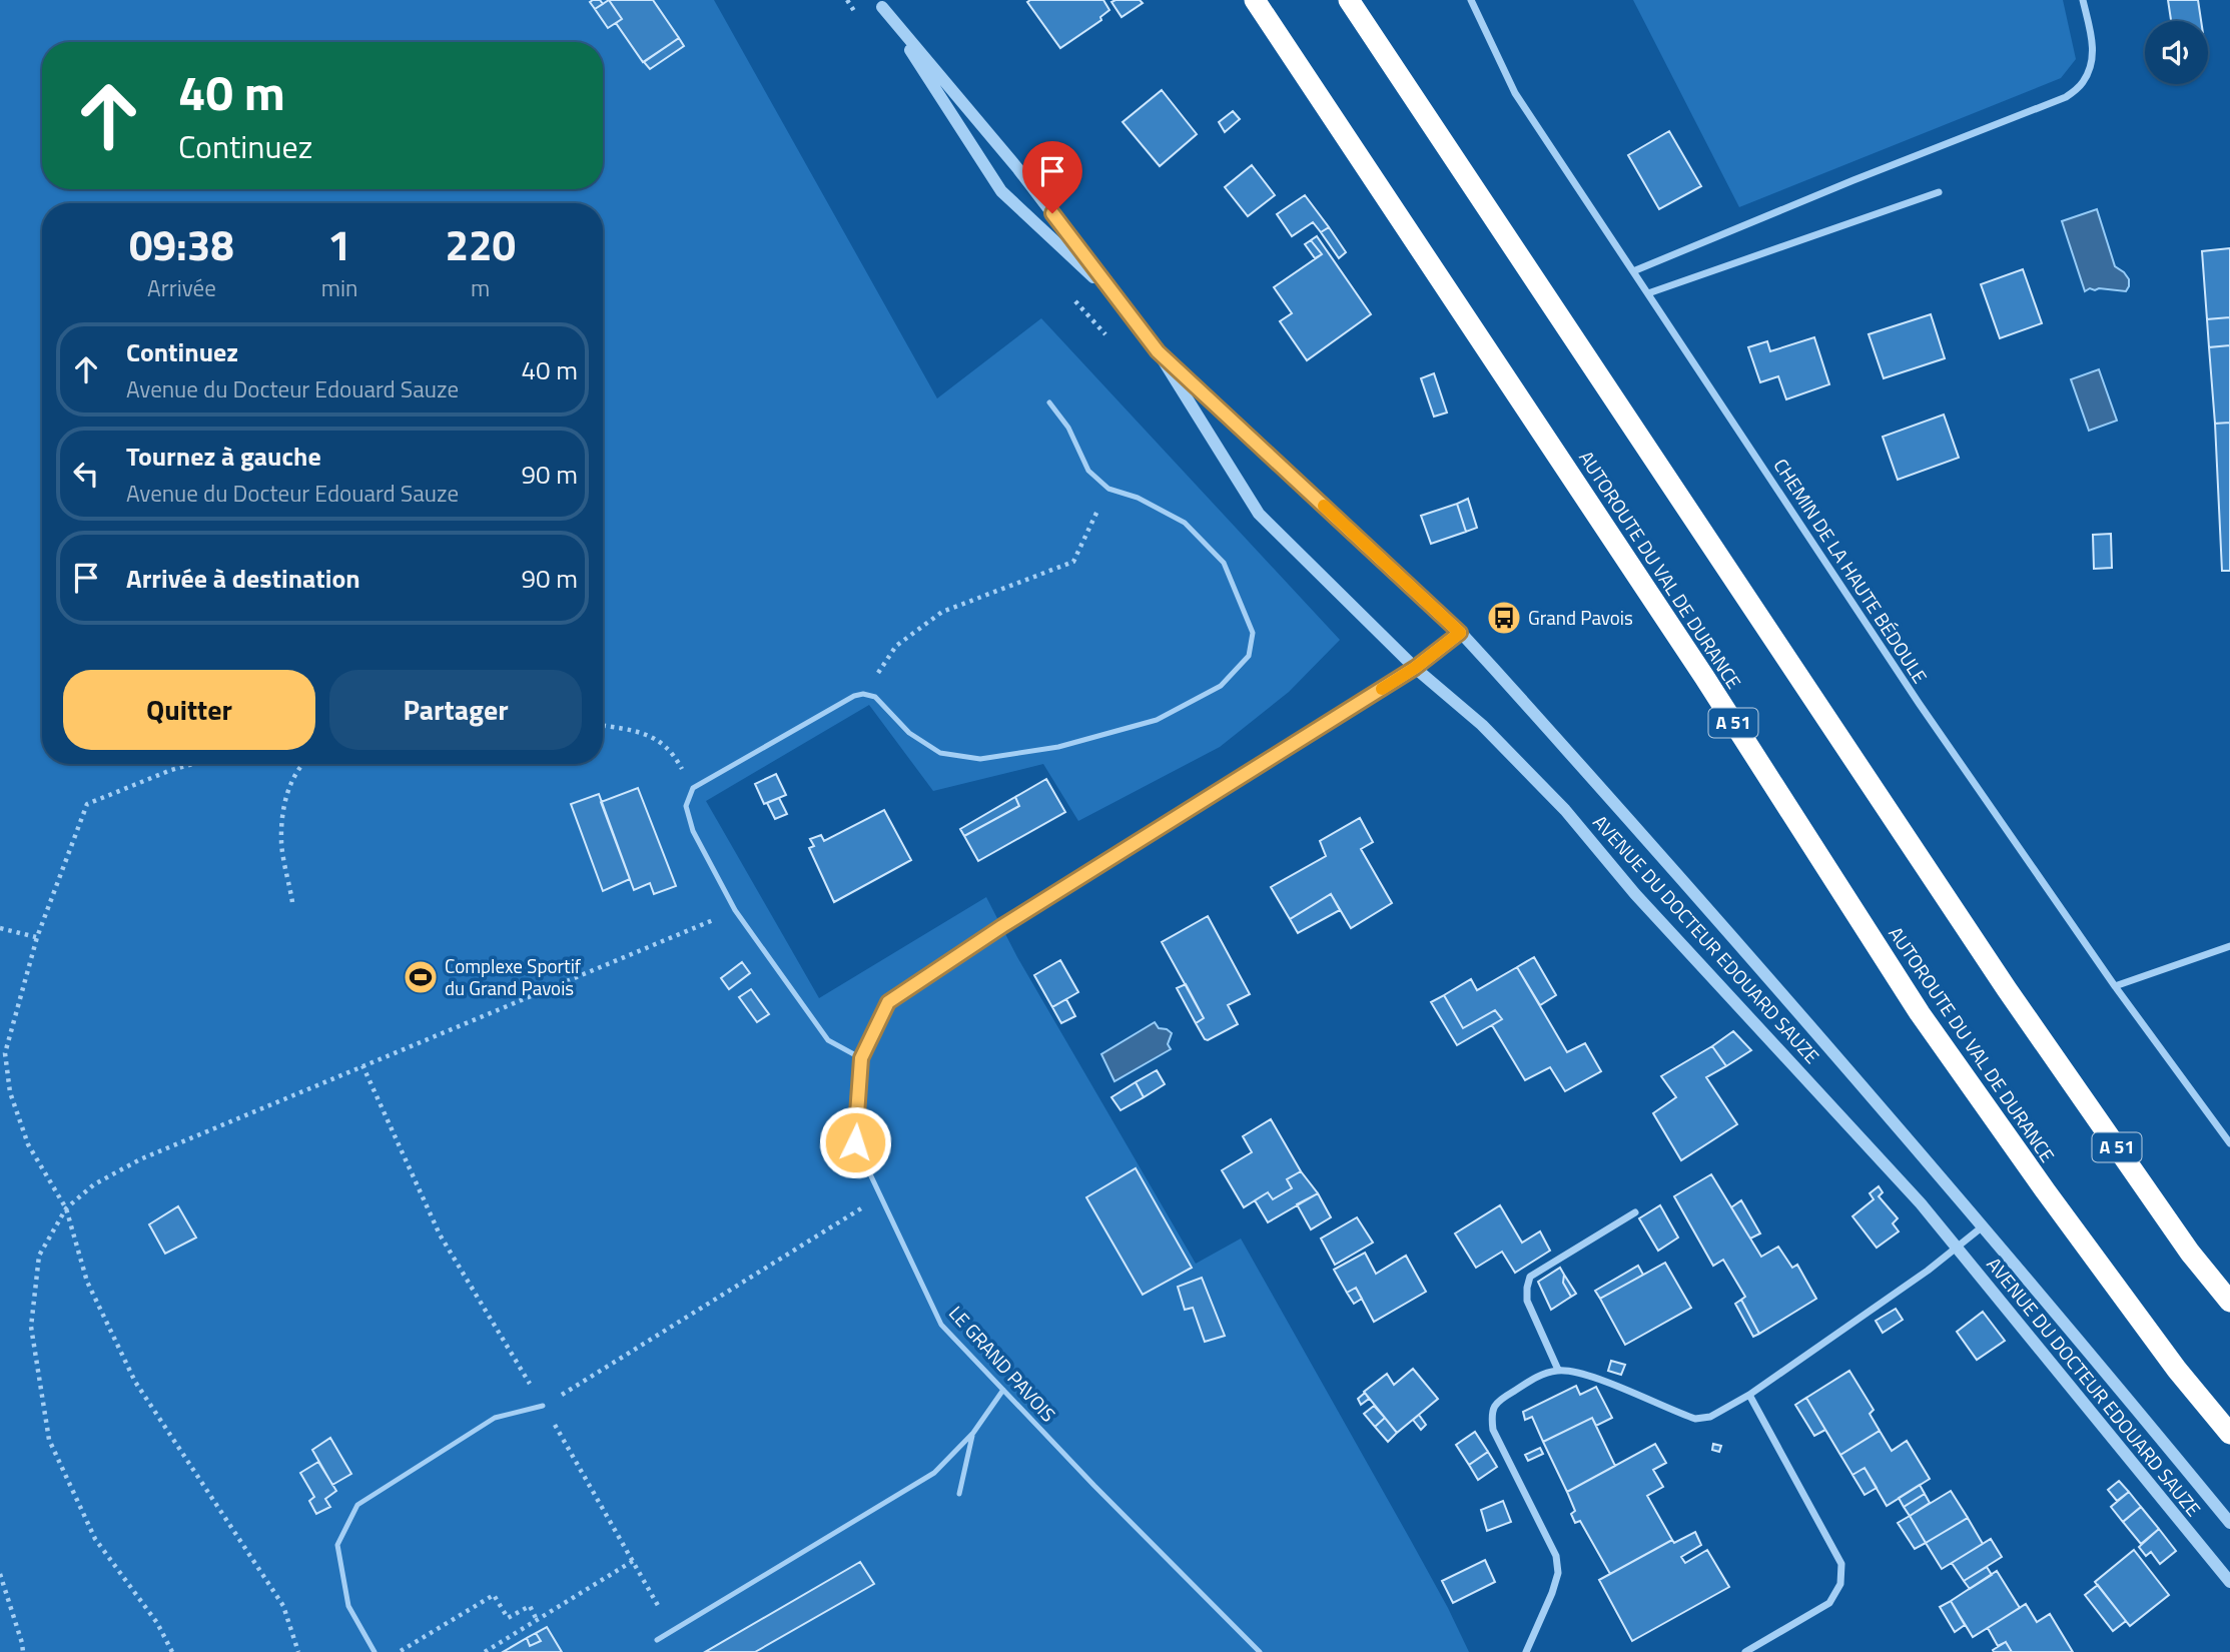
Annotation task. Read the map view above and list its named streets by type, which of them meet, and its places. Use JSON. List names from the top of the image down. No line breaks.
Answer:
{"streets":{"highway":["AUTOROUTE DU VAL DE DURANCE","A 51"],"street":["CHEMIN DE LA HAUTE BÉDOULE","AVENUE DU DOCTEUR EDOUARD SAUZE"],"lane":["LE GRAND PAVOIS"]},"places":{"bus stop":["Grand Pavois"],"sports":["Complexe Sportif du Grand Pavois"]},"page":{"turn":["40 m","Continuez"],"eta":["09:38","Arrivée","1","min","220","m"],"list":[{"name":"Continuez","note":"Avenue du Docteur Edouard Sauze","value":"40 m"},{"name":"Tournez à gauche","note":"Avenue du Docteur Edouard Sauze","value":"90 m"},{"name":"Arrivée à destination","value":"90 m"}],"buttons":["Quitter","Partager"]}}
